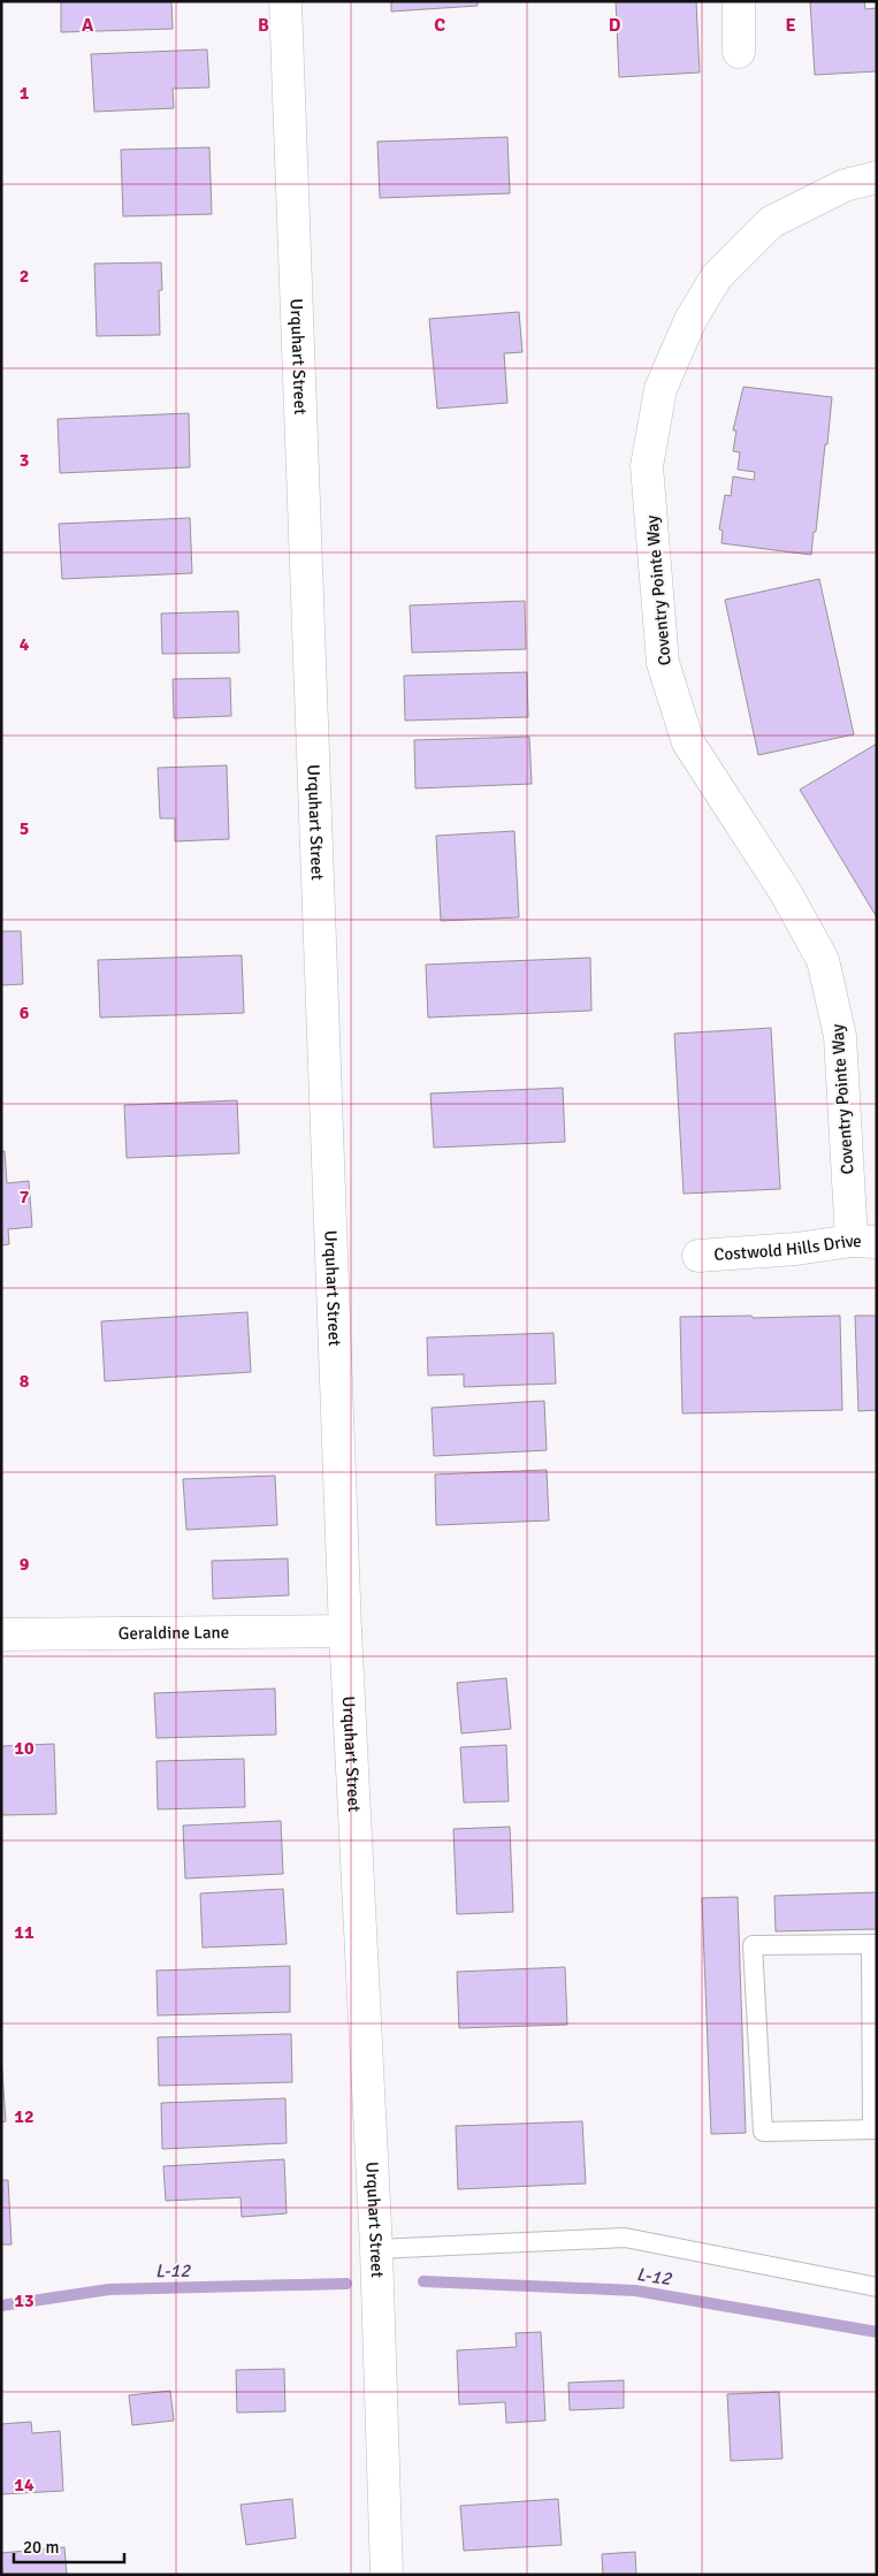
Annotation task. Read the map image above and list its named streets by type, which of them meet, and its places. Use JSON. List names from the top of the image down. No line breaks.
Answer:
{"streets":{"street":["Urquhart Street","Coventry Pointe Way","Costwold Hills Drive","Geraldine Lane"]},"crossings":[["Urquhart Street","Geraldine Lane"],["Coventry Pointe Way","Costwold Hills Drive"]],"water":["L-12"],"scale_bar":"20 m","grid":{"columns":["A","B","C","D","E"],"rows":["1","2","3","4","5","6","7","8","9","10","11","12","13","14"]}}
